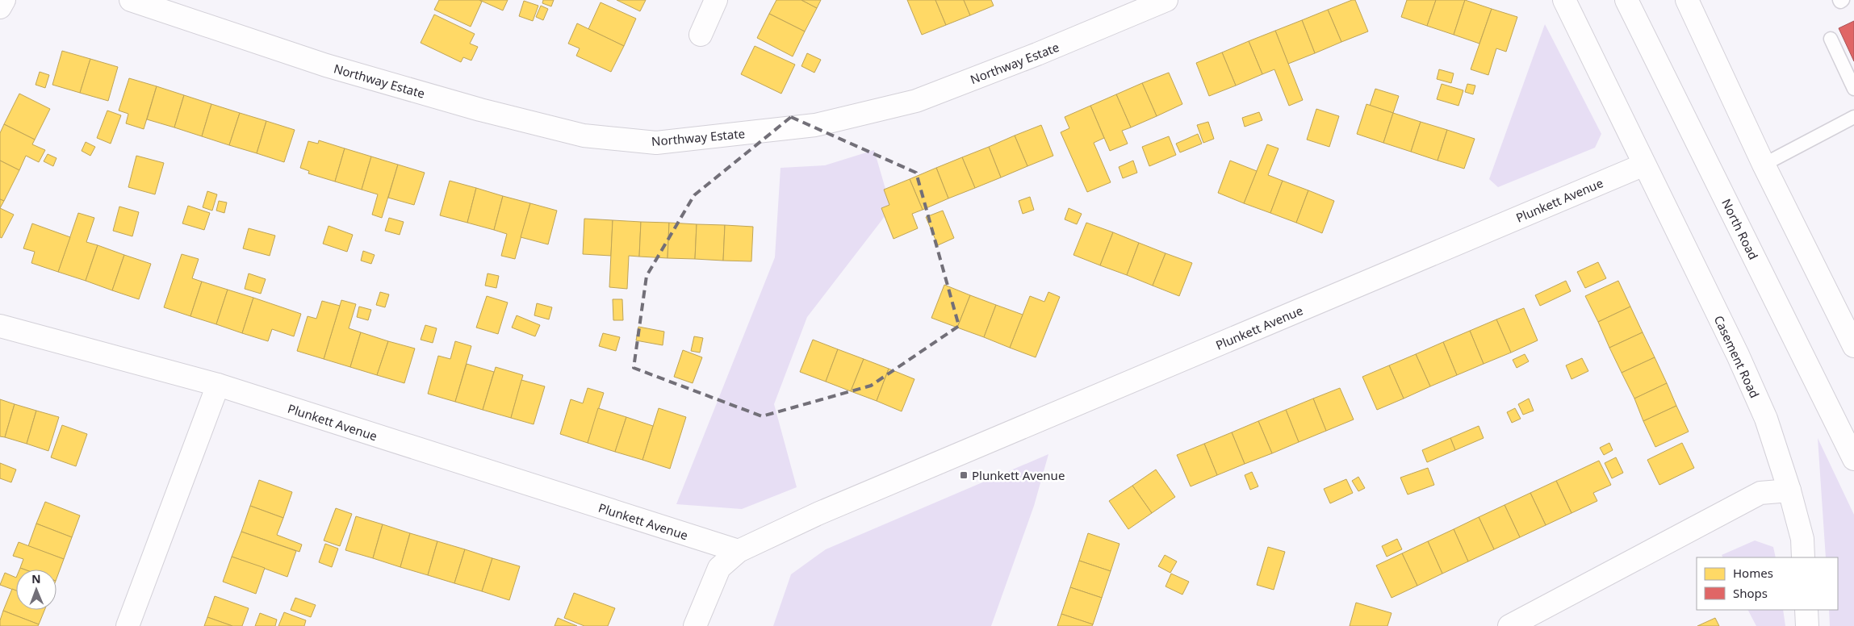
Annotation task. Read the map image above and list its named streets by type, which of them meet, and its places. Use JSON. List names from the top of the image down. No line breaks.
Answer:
{"streets":{"street":["Northway Estate","Plunkett Avenue","North Road","Casement Road"]},"crossings":[["Plunkett Avenue","Casement Road"]],"places":{"transit":["Plunkett Avenue"]},"legend":["Homes","Shops"],"north":"top"}
